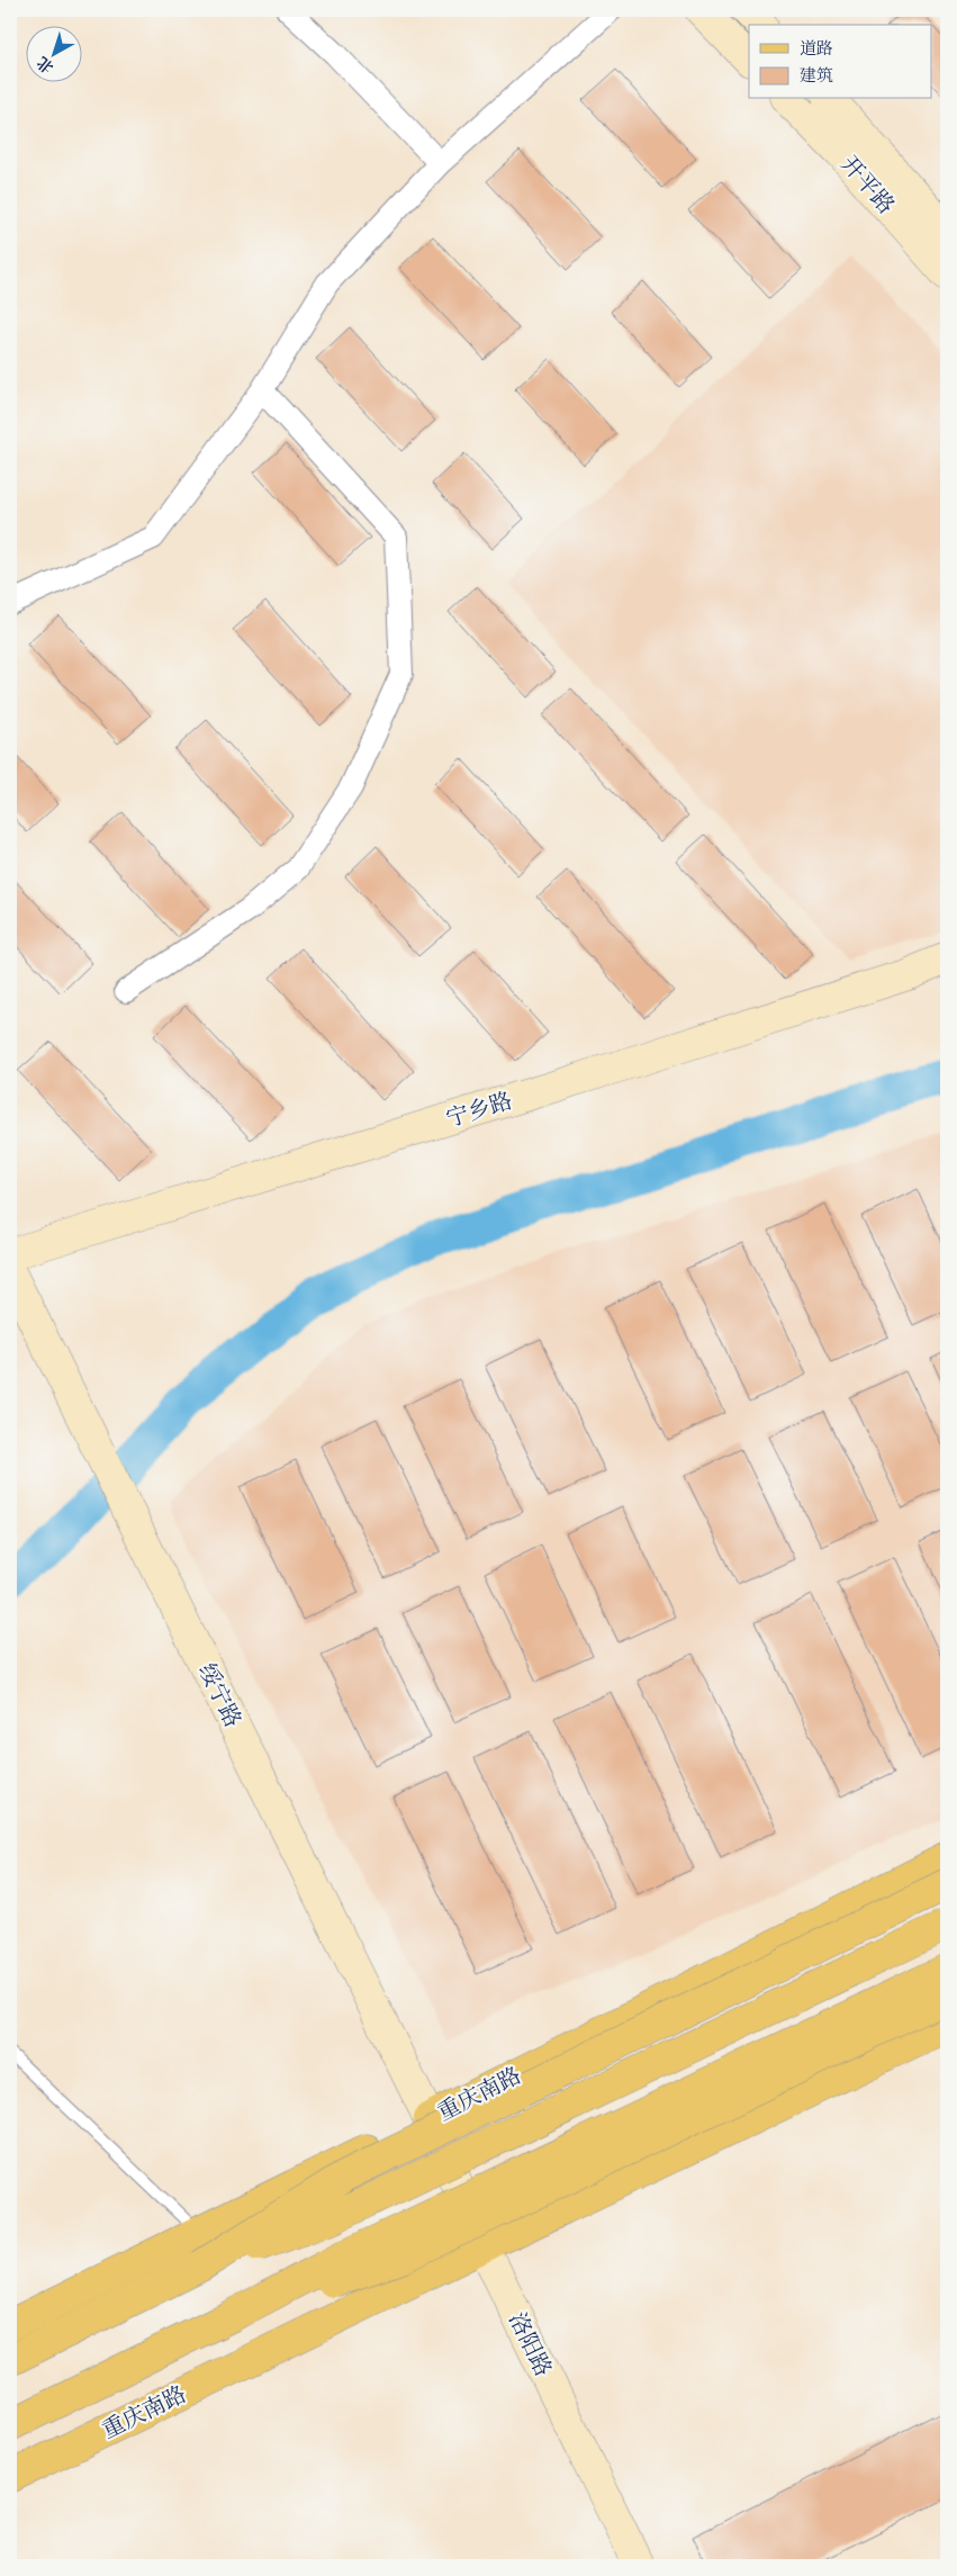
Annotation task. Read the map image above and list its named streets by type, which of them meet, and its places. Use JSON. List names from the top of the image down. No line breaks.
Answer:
{"streets":{"main road":["重庆南路"],"street":["开平路","宁乡路","绥宁路","洛阳路"]},"crossings":[["绥宁路","重庆南路"],["绥宁路","洛阳路"],["重庆南路","洛阳路"]],"legend":["道路","建筑"],"north":"bottom left"}
